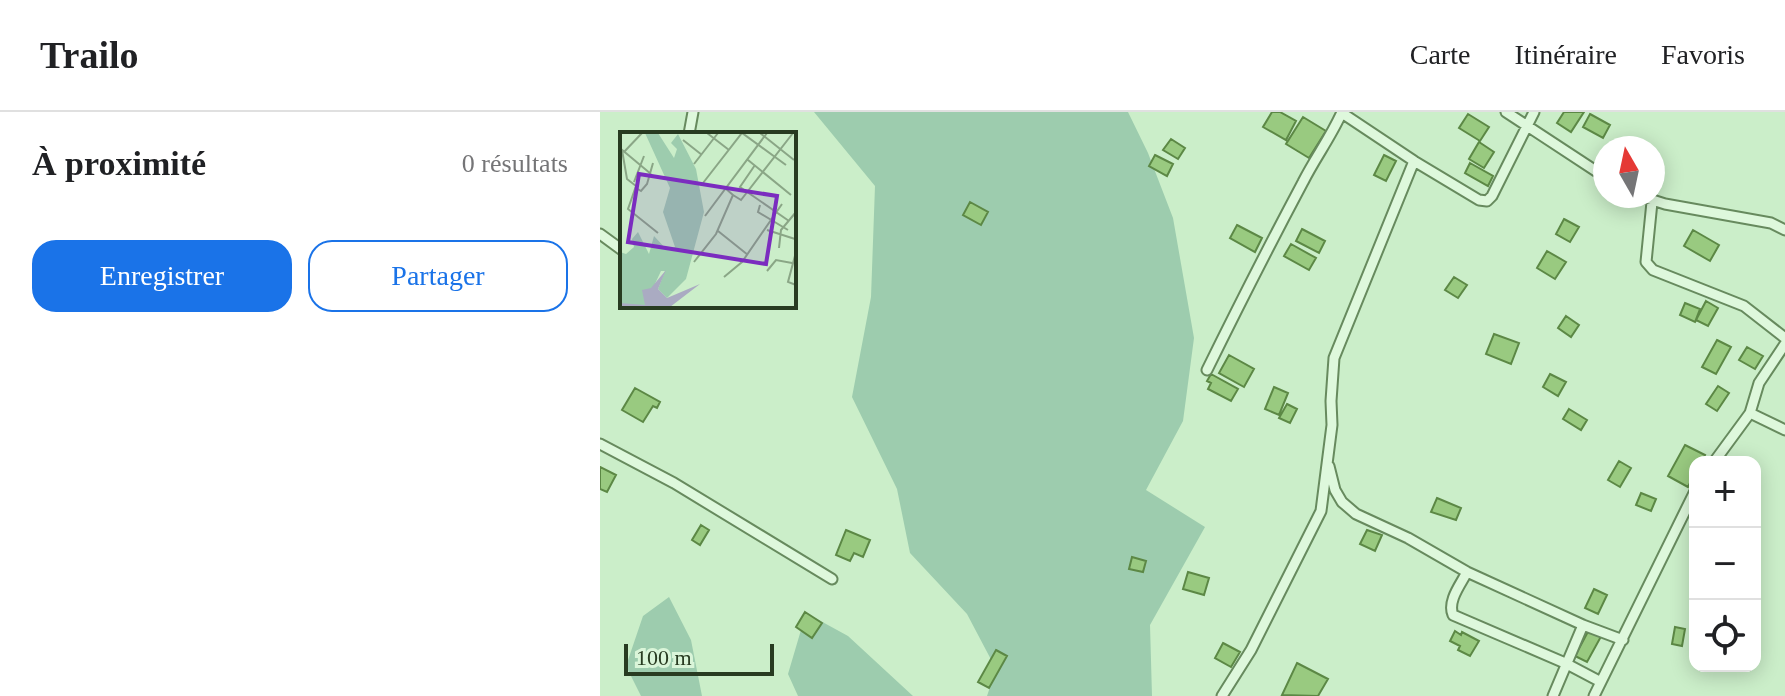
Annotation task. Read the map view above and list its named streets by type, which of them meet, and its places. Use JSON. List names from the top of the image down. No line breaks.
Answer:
{"scale_bar":"100 m","north":"top","page":{"header":"Trailo","nav":["Carte","Itinéraire","Favoris"],"heading":["À proximité","0 résultats"],"buttons":["Enregistrer","Partager"],"map_buttons":["+","−"],"scale":"100 m"}}
